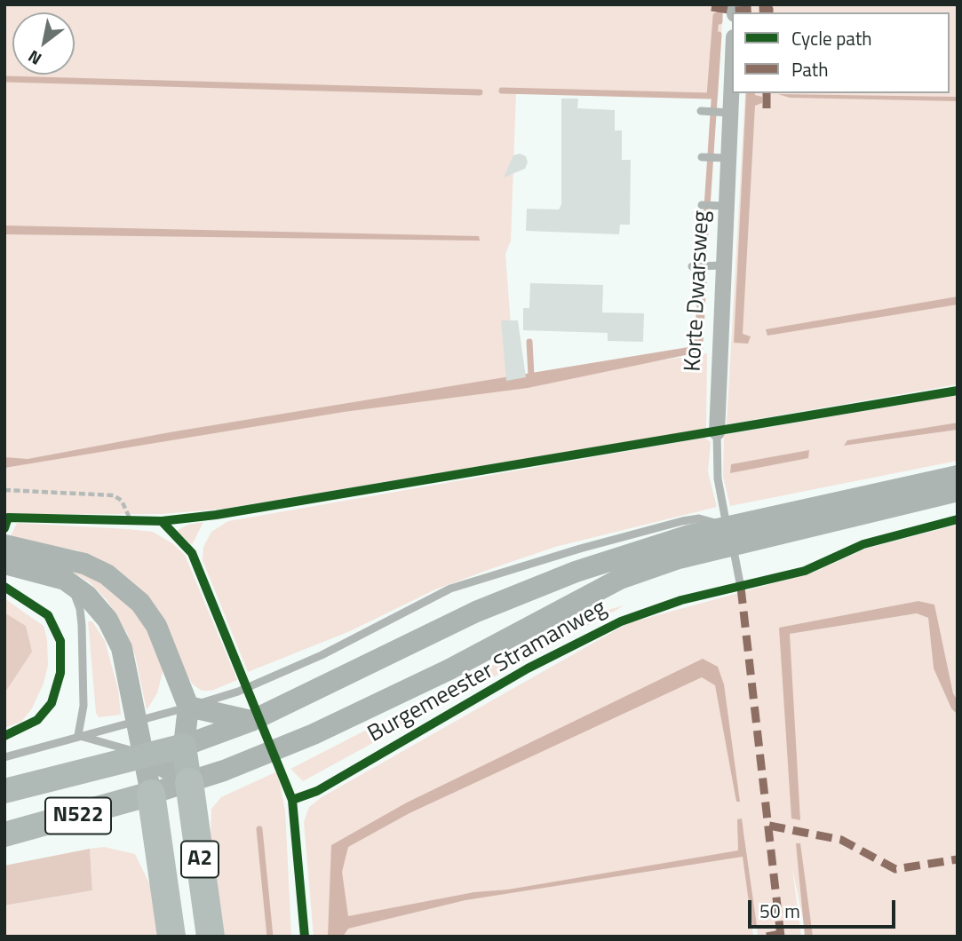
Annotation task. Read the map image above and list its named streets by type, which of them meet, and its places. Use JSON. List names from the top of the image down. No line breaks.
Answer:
{"streets":{"highway":["A2"],"main road":["Burgemeester Stramanweg","N522"],"street":["Korte Dwarsweg"]},"crossings":[["Korte Dwarsweg","Burgemeester Stramanweg"],["Burgemeester Stramanweg","A2"]],"legend":["Cycle path","Path"],"scale_bar":"50 m","north":"bottom left"}
